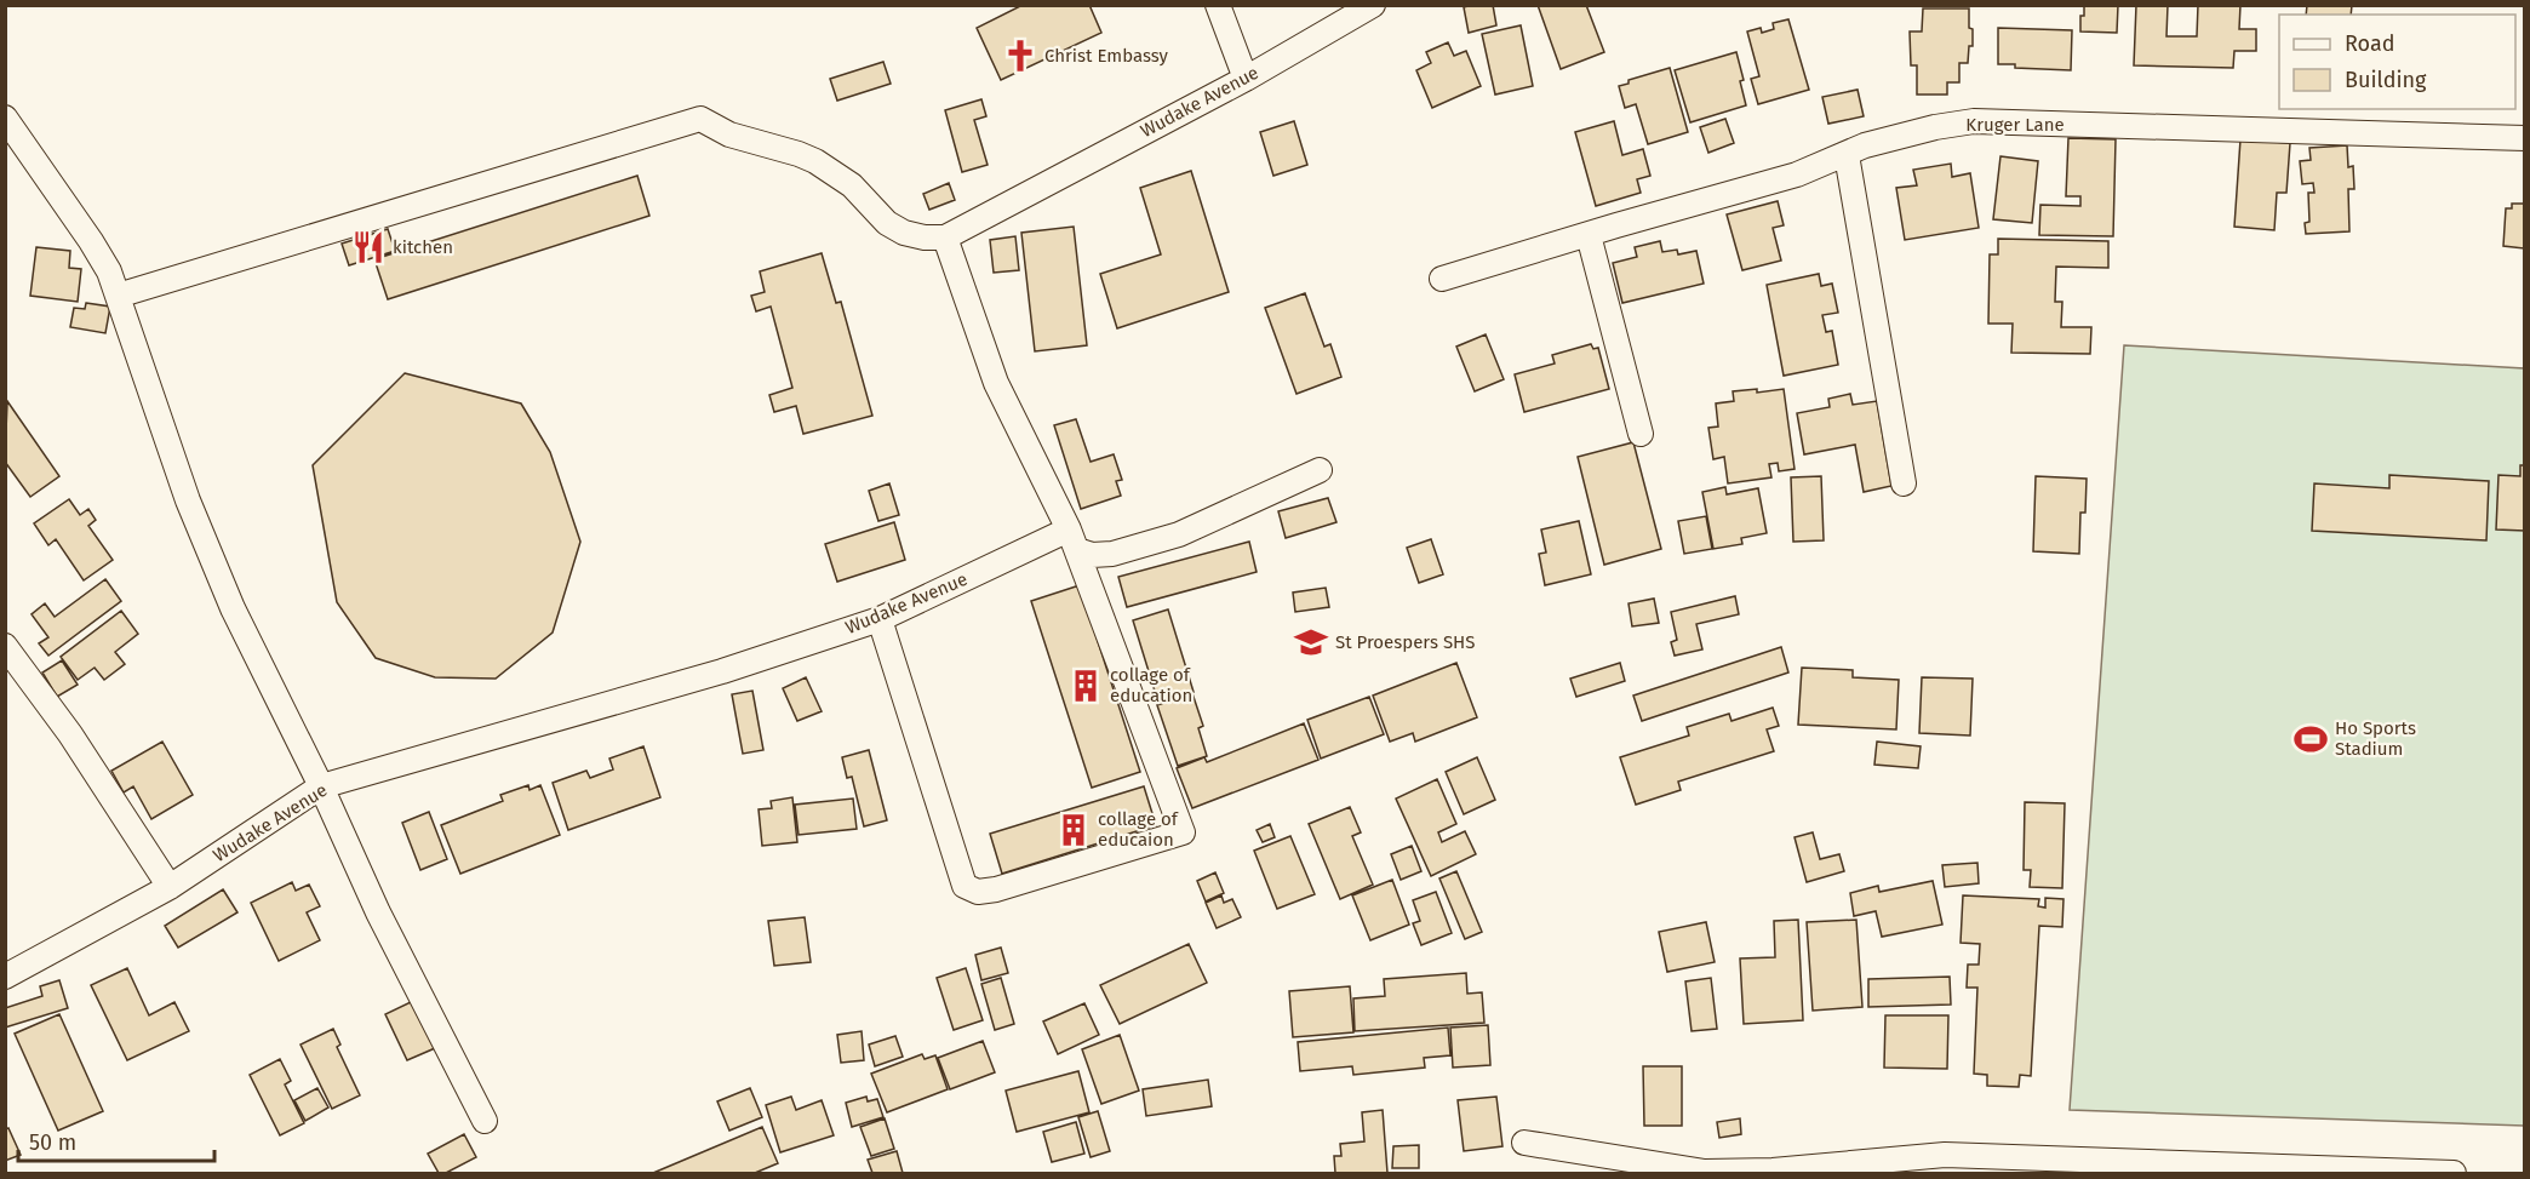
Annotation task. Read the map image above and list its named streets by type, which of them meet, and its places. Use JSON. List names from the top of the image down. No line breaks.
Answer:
{"streets":{"street":["Wudake Avenue","Kruger Lane"]},"places":{"church":["Christ Embassy"],"restaurant":["kitchen"],"school or university":["St Proespers SHS"],"building":["collage of education","collage of educaion"],"sports":["Ho Sports Stadium"]},"legend":["Road","Building"],"scale_bar":"50 m"}
